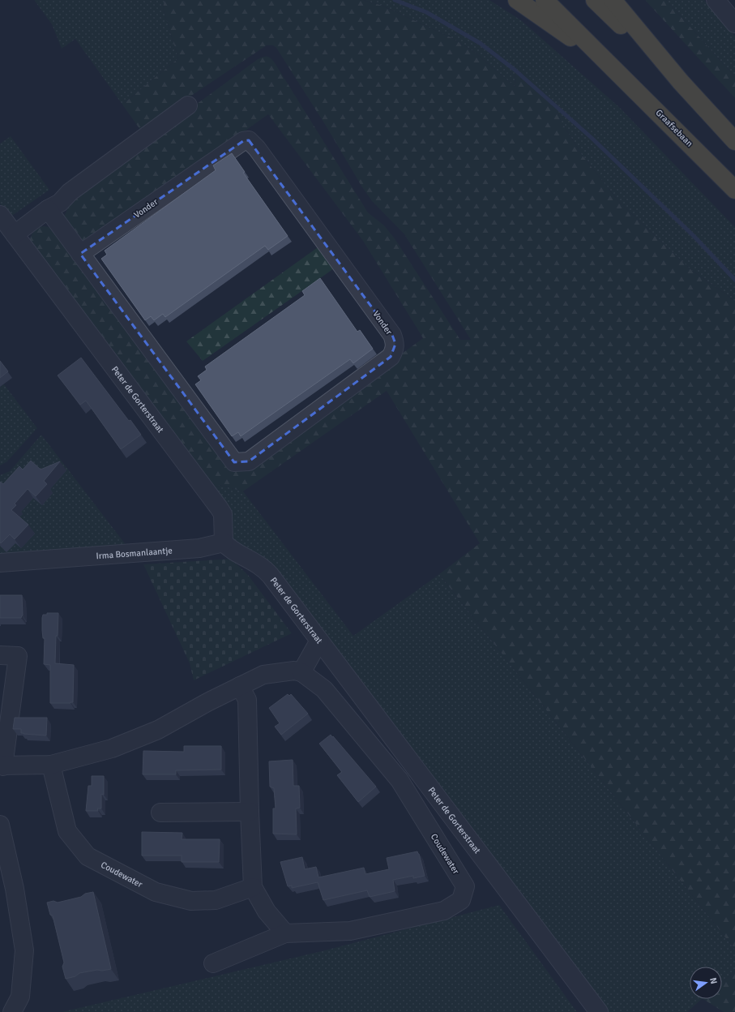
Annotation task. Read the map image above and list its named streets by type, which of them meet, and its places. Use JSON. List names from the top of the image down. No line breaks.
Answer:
{"streets":{"highway":["Graafsebaan"],"street":["Vonder","Peter de Gorterstraat","Irma Bosmanlaantje","Coudewater"]},"crossings":[["Peter de Gorterstraat","Irma Bosmanlaantje"]],"north":"right"}
